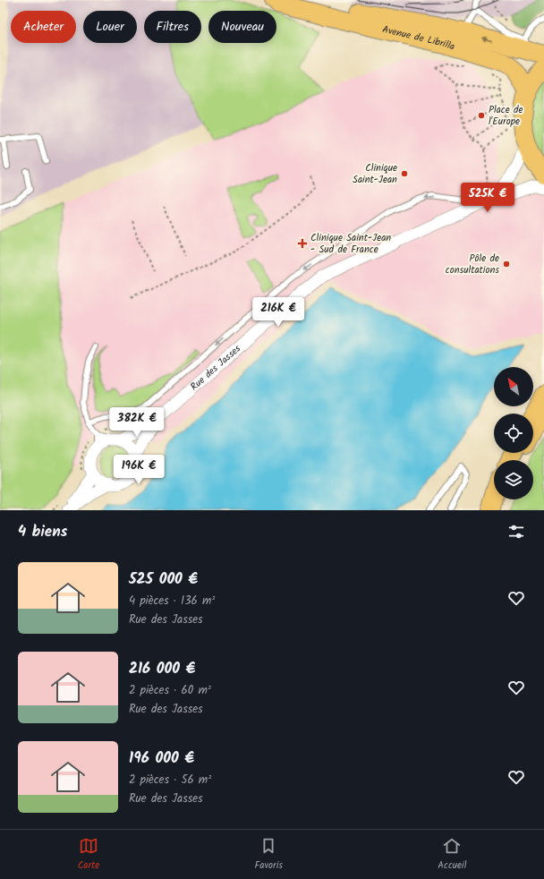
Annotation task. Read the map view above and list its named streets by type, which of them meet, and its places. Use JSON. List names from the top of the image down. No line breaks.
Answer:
{"streets":{"main road":["Avenue de Librilla"],"street":["Rue des Jasses"]},"places":{"other":["Place de l'Europe","Clinique Saint-Jean","Pôle de consultations"],"health":["Clinique Saint-Jean - Sud de France"]},"north":"top left","page":{"chip":["Acheter","Louer","Filtres","Nouveau"],"price":["525K €","216K €","382K €","196K €"],"heading":"4 biens","list":[{"name":"525 000 €","note":"4 pièces · 136 m² · Rue des Jasses"},{"name":"216 000 €","note":"2 pièces · 60 m² · Rue des Jasses"},{"name":"196 000 €","note":"2 pièces · 56 m² · Rue des Jasses"}],"tabs":["Carte","Favoris","Accueil"]}}
